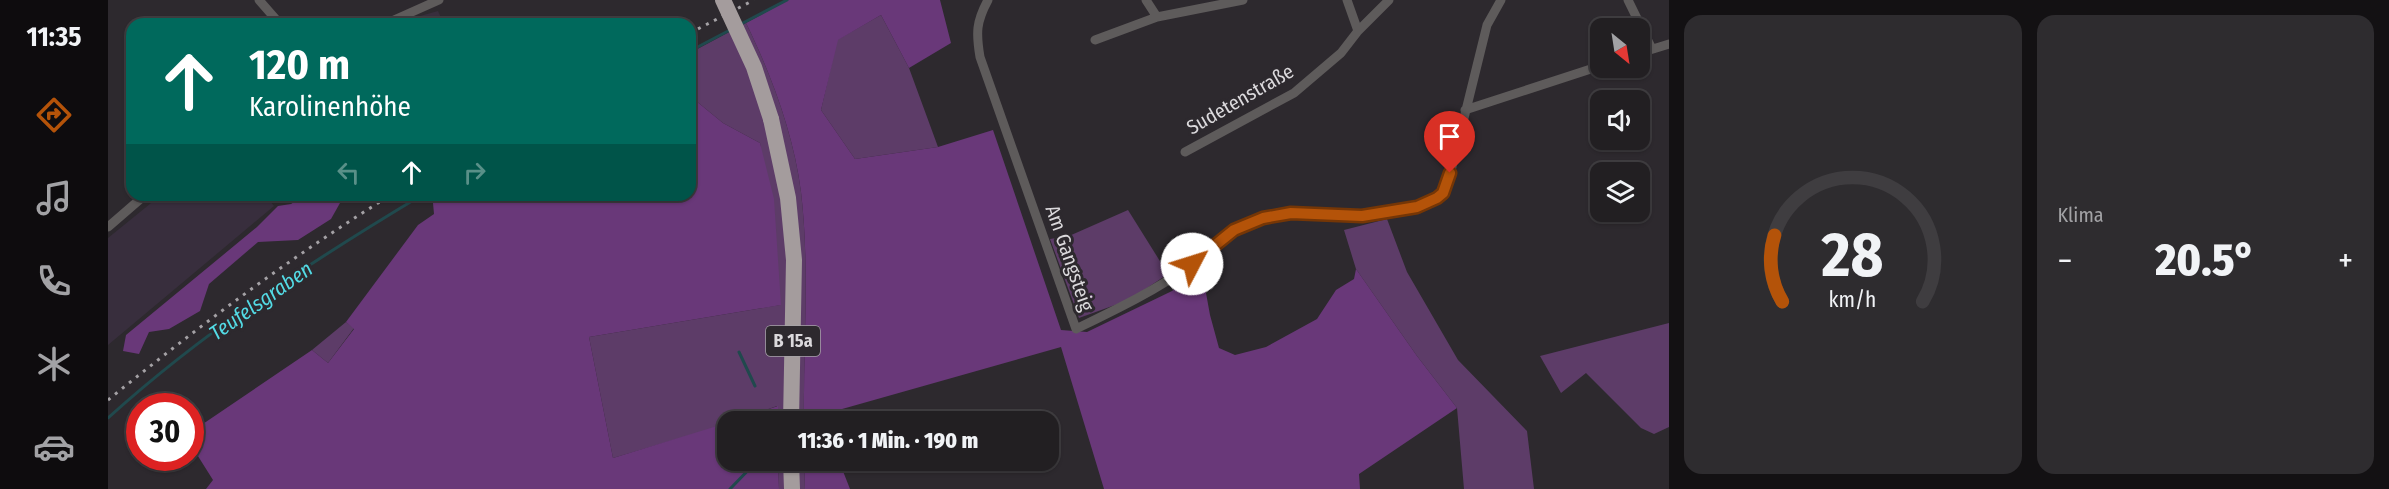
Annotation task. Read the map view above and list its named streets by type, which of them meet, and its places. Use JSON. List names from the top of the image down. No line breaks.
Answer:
{"streets":{"highway":["B 15a"],"street":["Sudetenstraße","Am Gangsteig"]},"water":["Teufelsgraben"],"north":"bottom right","page":{"tabs":"11:35","tile":"Klima","turn":["120 m","Karolinenhöhe"],"heat":["−","20.5°","+"],"limit":"30","trip":"11:36 · 1 Min. · 190 m","gauge":["28","km/h"]}}
